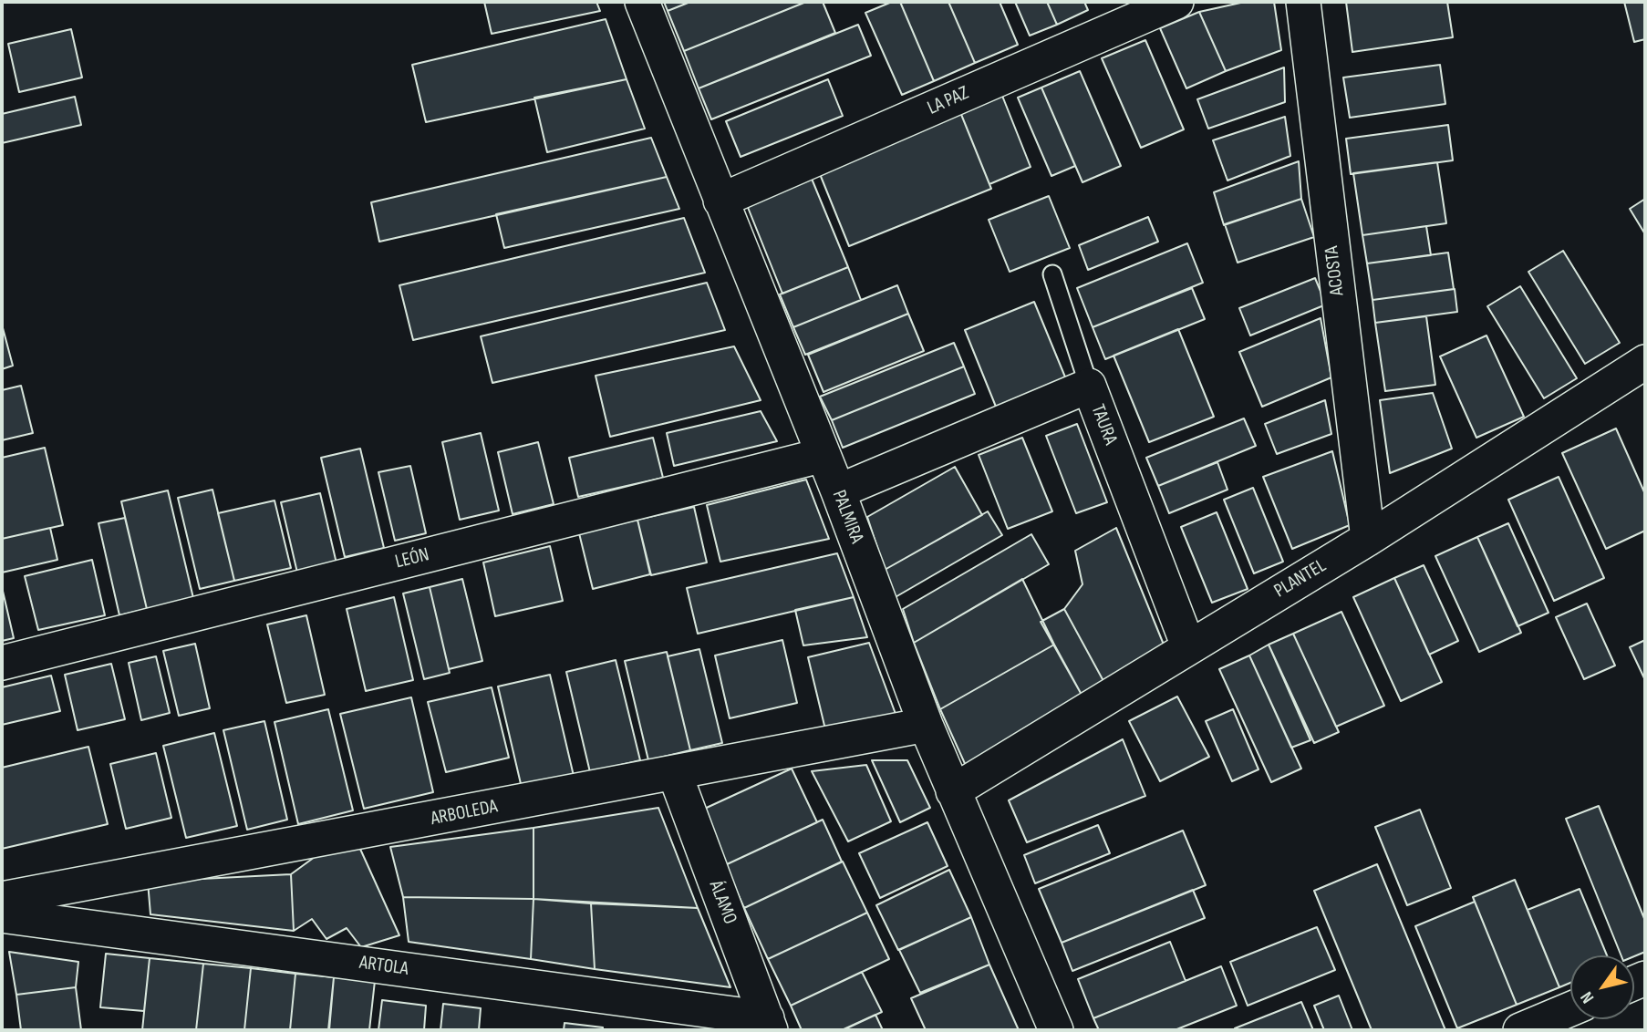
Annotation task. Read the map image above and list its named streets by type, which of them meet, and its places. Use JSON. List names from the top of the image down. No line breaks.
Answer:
{"streets":{"street":["LA PAZ","ACOSTA","TAURA","PALMIRA","LEÓN","PLANTEL","ARBOLEDA","ÁLAMO","ARTOLA"]},"crossings":[["LA PAZ","PALMIRA"],["ACOSTA","PLANTEL"],["TAURA","PALMIRA"],["TAURA","PLANTEL"],["PALMIRA","LEÓN"],["PALMIRA","PLANTEL"],["PALMIRA","ARBOLEDA"],["ARBOLEDA","ÁLAMO"],["ÁLAMO","ARTOLA"]],"north":"bottom left"}
